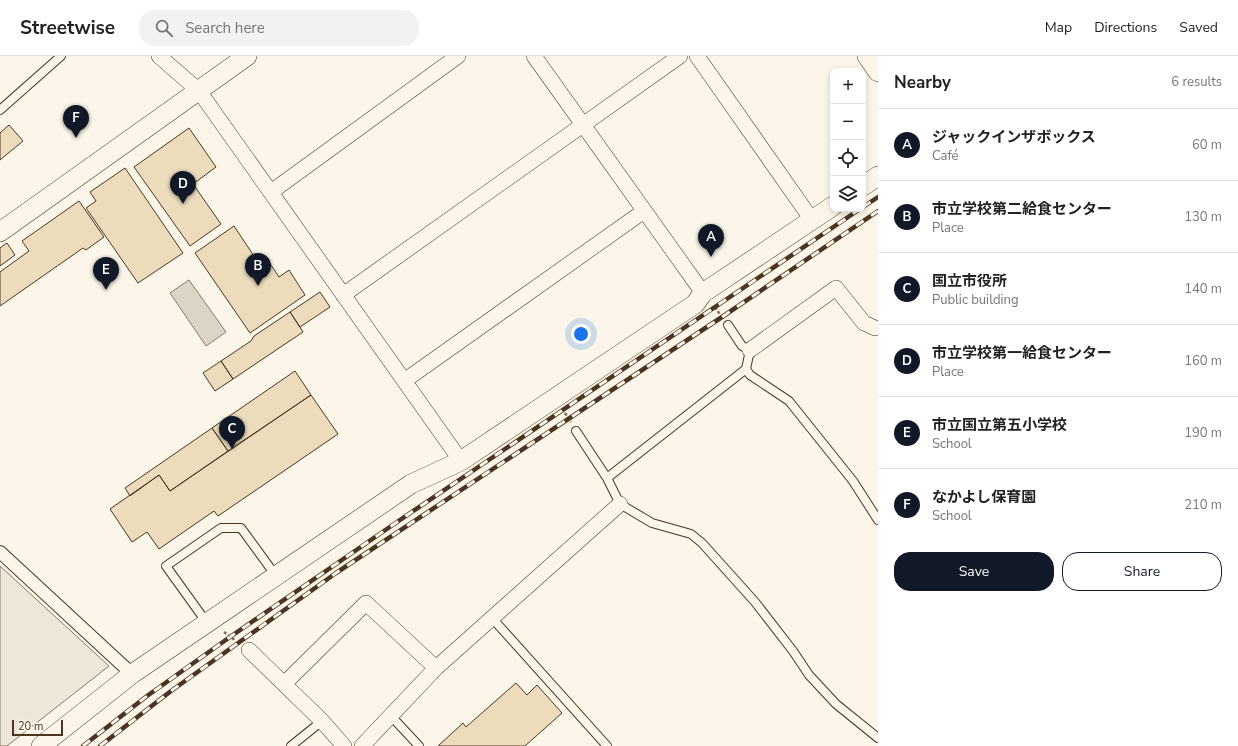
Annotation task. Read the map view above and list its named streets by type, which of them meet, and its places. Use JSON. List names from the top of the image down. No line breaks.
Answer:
{"scale_bar":"20 m","page":{"header":"Streetwise","search":"Search here","nav":["Map","Directions","Saved"],"heading":["Nearby","6 results"],"map_buttons":["+","−"],"pins":["F","D","A","B","E","C"],"list":[{"mark":"A","name":"ジャックインザボックス","note":"Café","value":"60 m"},{"mark":"B","name":"市立学校第二給食センター","note":"Place","value":"130 m"},{"mark":"C","name":"国立市役所","note":"Public building","value":"140 m"},{"mark":"D","name":"市立学校第一給食センター","note":"Place","value":"160 m"},{"mark":"E","name":"市立国立第五小学校","note":"School","value":"190 m"},{"mark":"F","name":"なかよし保育園","note":"School","value":"210 m"}],"buttons":["Save","Share"],"scale":"20 m"}}
